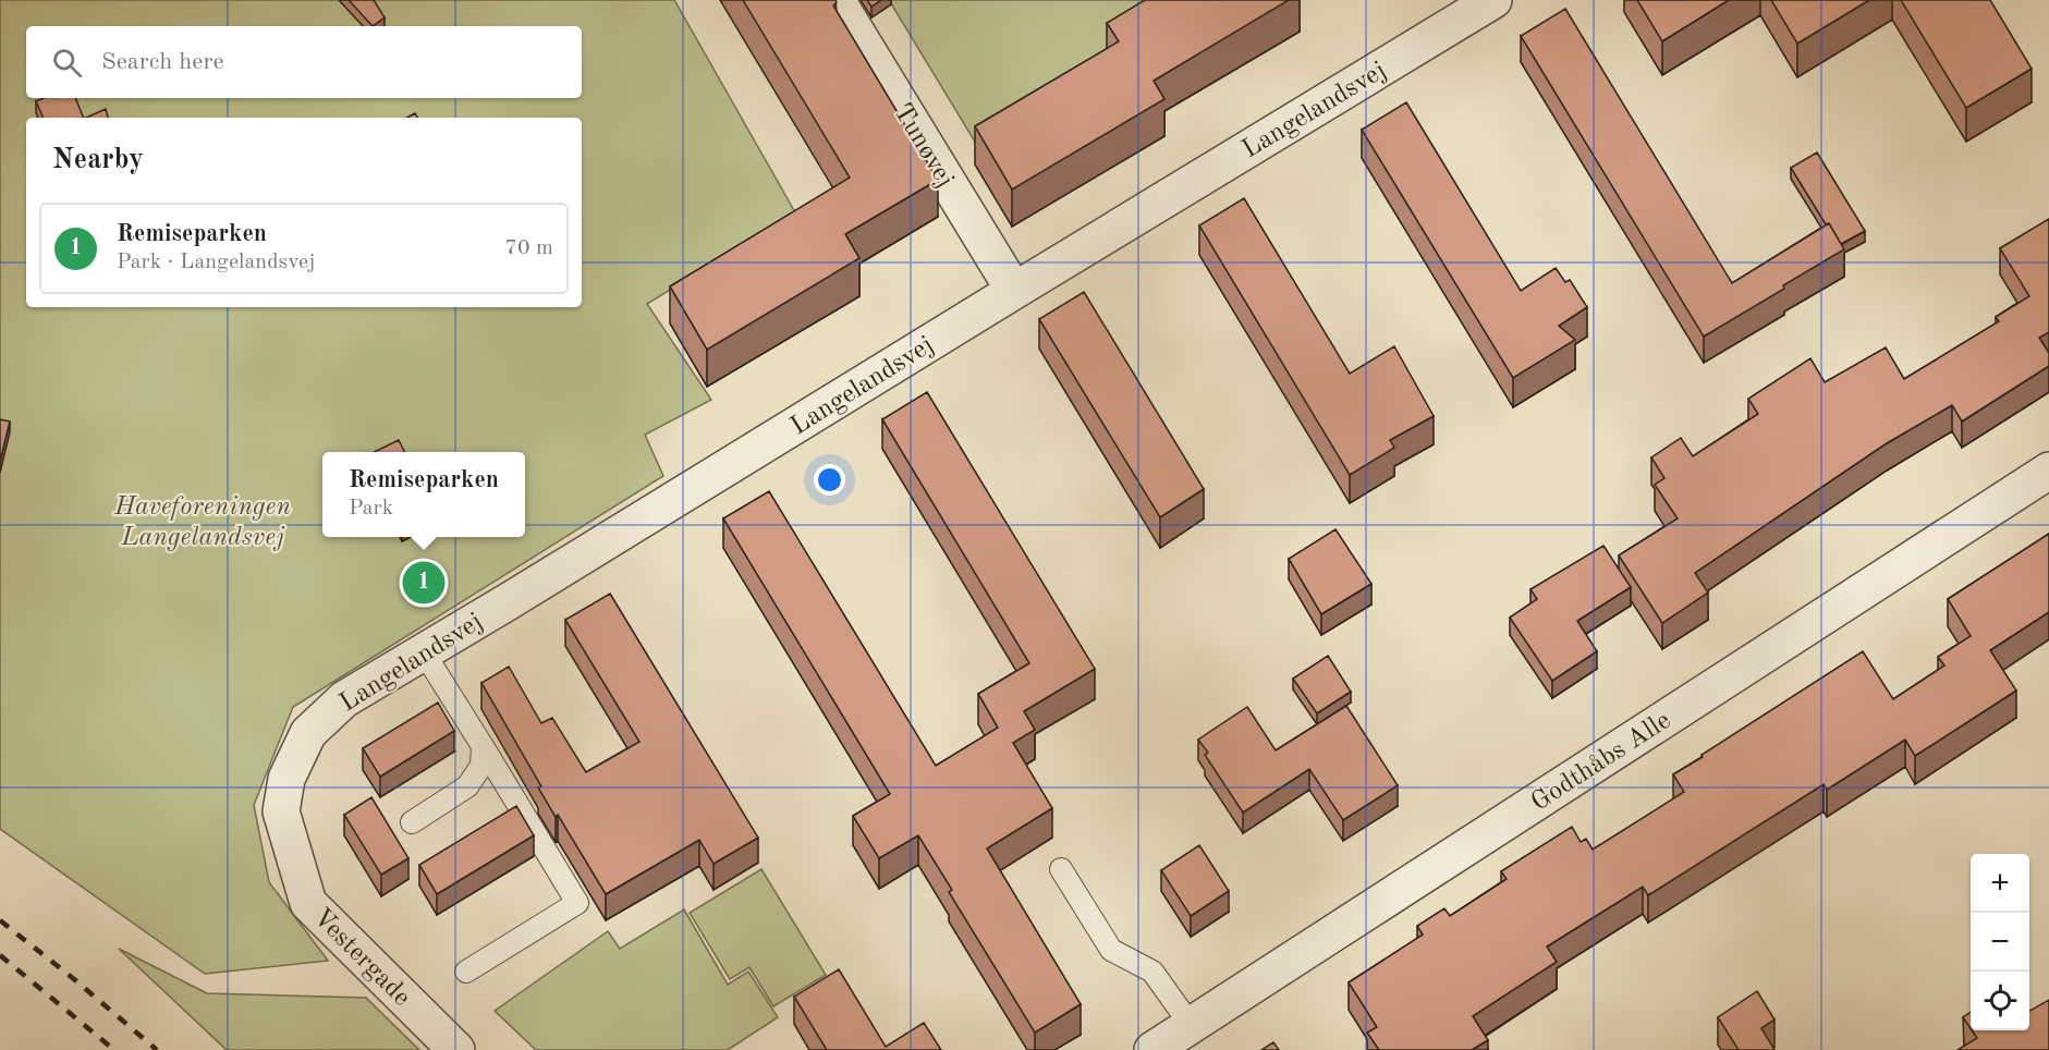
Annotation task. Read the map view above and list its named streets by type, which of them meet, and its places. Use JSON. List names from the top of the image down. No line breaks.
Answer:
{"streets":{"street":["Langelandsvej","Tunøvej","Godthåbs Alle","Vestergade"]},"crossings":[["Langelandsvej","Tunøvej"],["Langelandsvej","Vestergade"]],"parks":["Haveforeningen Langelandsvej"],"page":{"search":"Search here","heading":"Nearby","list":[{"mark":"1","name":"Remiseparken","note":"Park · Langelandsvej","value":"70 m"}],"popup":["Remiseparken","Park"],"pins":"1","map_buttons":["+","−"]}}
